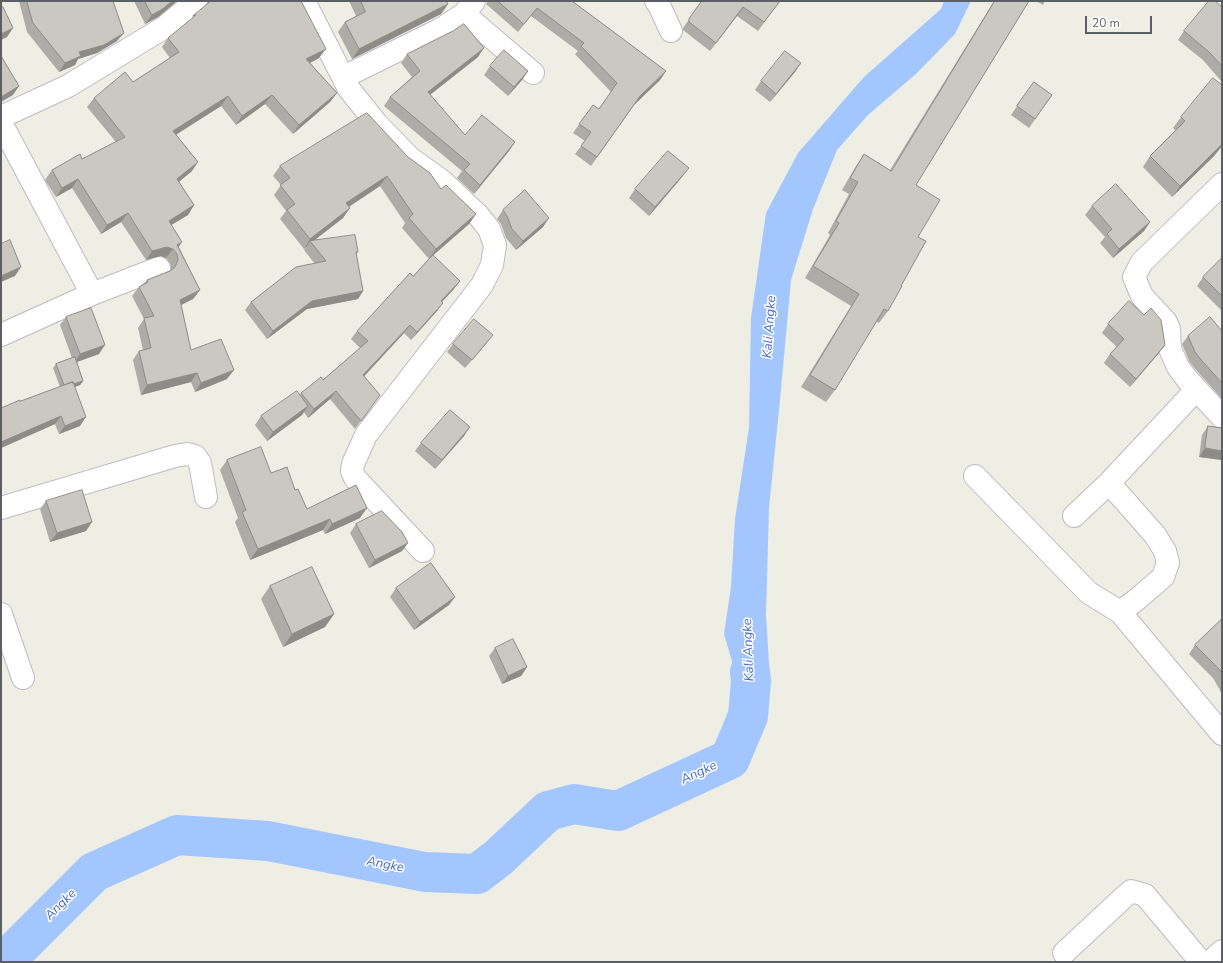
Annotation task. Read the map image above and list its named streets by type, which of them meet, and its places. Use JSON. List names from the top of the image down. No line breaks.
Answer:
{"water":["Kali Angke","Angke"],"scale_bar":"20 m"}
